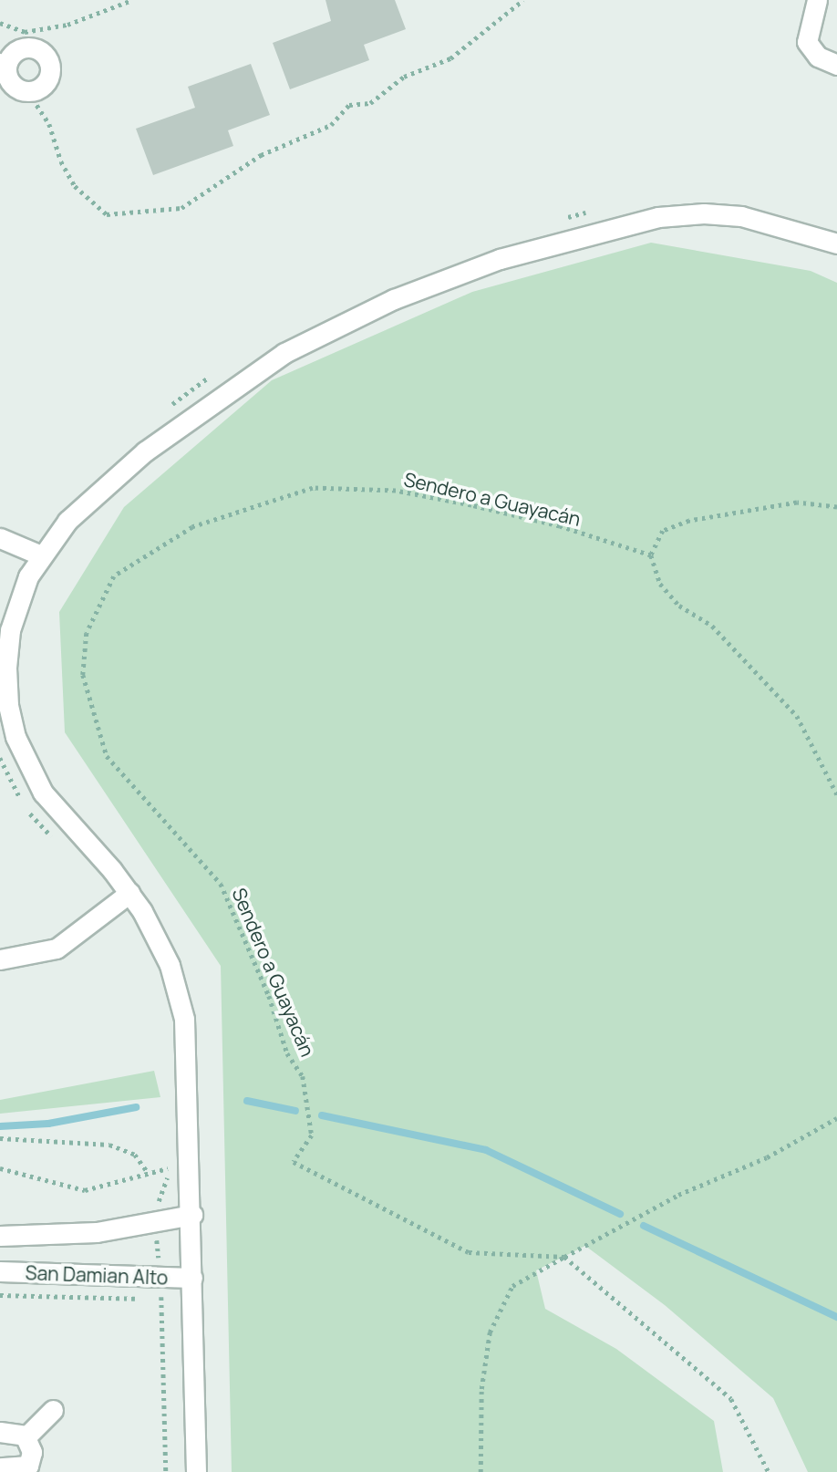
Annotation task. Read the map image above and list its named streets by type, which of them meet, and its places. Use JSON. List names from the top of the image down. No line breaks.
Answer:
{"streets":{"street":["San Damian Alto"],"path":["Sendero a Guayacán"]}}
